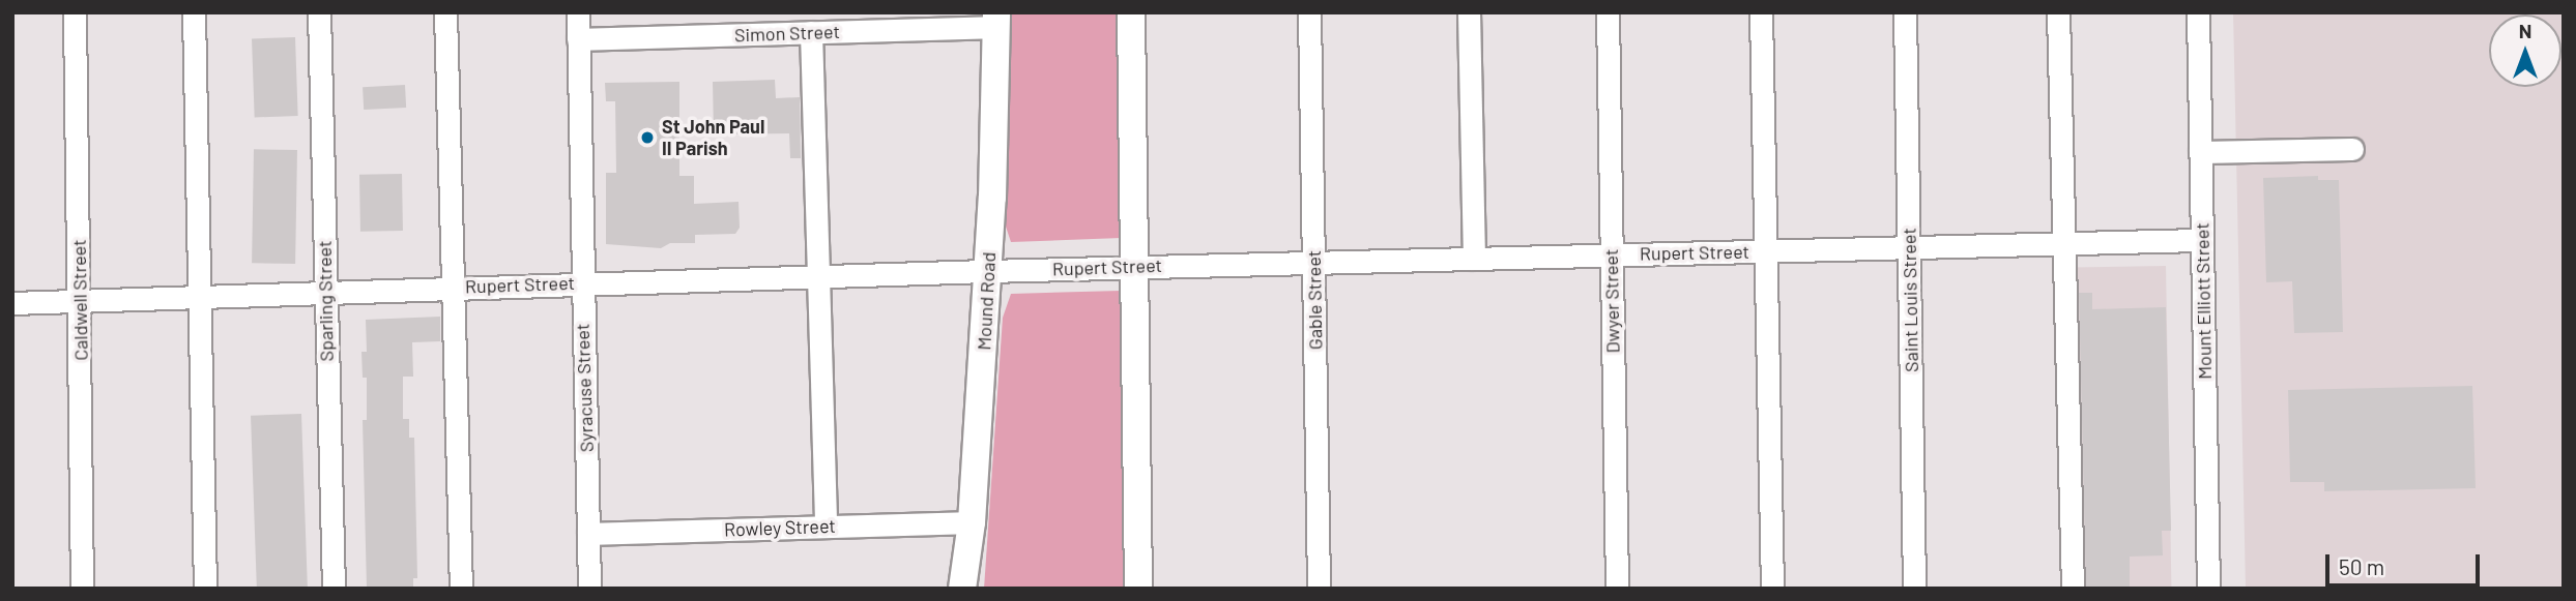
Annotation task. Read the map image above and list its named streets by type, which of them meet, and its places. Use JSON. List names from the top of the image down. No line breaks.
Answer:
{"streets":{"main road":["Mound Road"],"street":["Simon Street","Rupert Street","Caldwell Street","Gable Street","Saint Louis Street","Sparling Street","Dwyer Street","Mount Elliott Street","Syracuse Street","Rowley Street"]},"crossings":[["Simon Street","Mound Road"],["Simon Street","Syracuse Street"],["Rupert Street","Caldwell Street"],["Rupert Street","Gable Street"],["Rupert Street","Saint Louis Street"],["Rupert Street","Sparling Street"],["Rupert Street","Mound Road"],["Rupert Street","Dwyer Street"],["Rupert Street","Mount Elliott Street"],["Rupert Street","Syracuse Street"],["Mound Road","Rowley Street"],["Syracuse Street","Rowley Street"]],"places":["St John Paul II Parish"],"scale_bar":"50 m","north":"top"}
